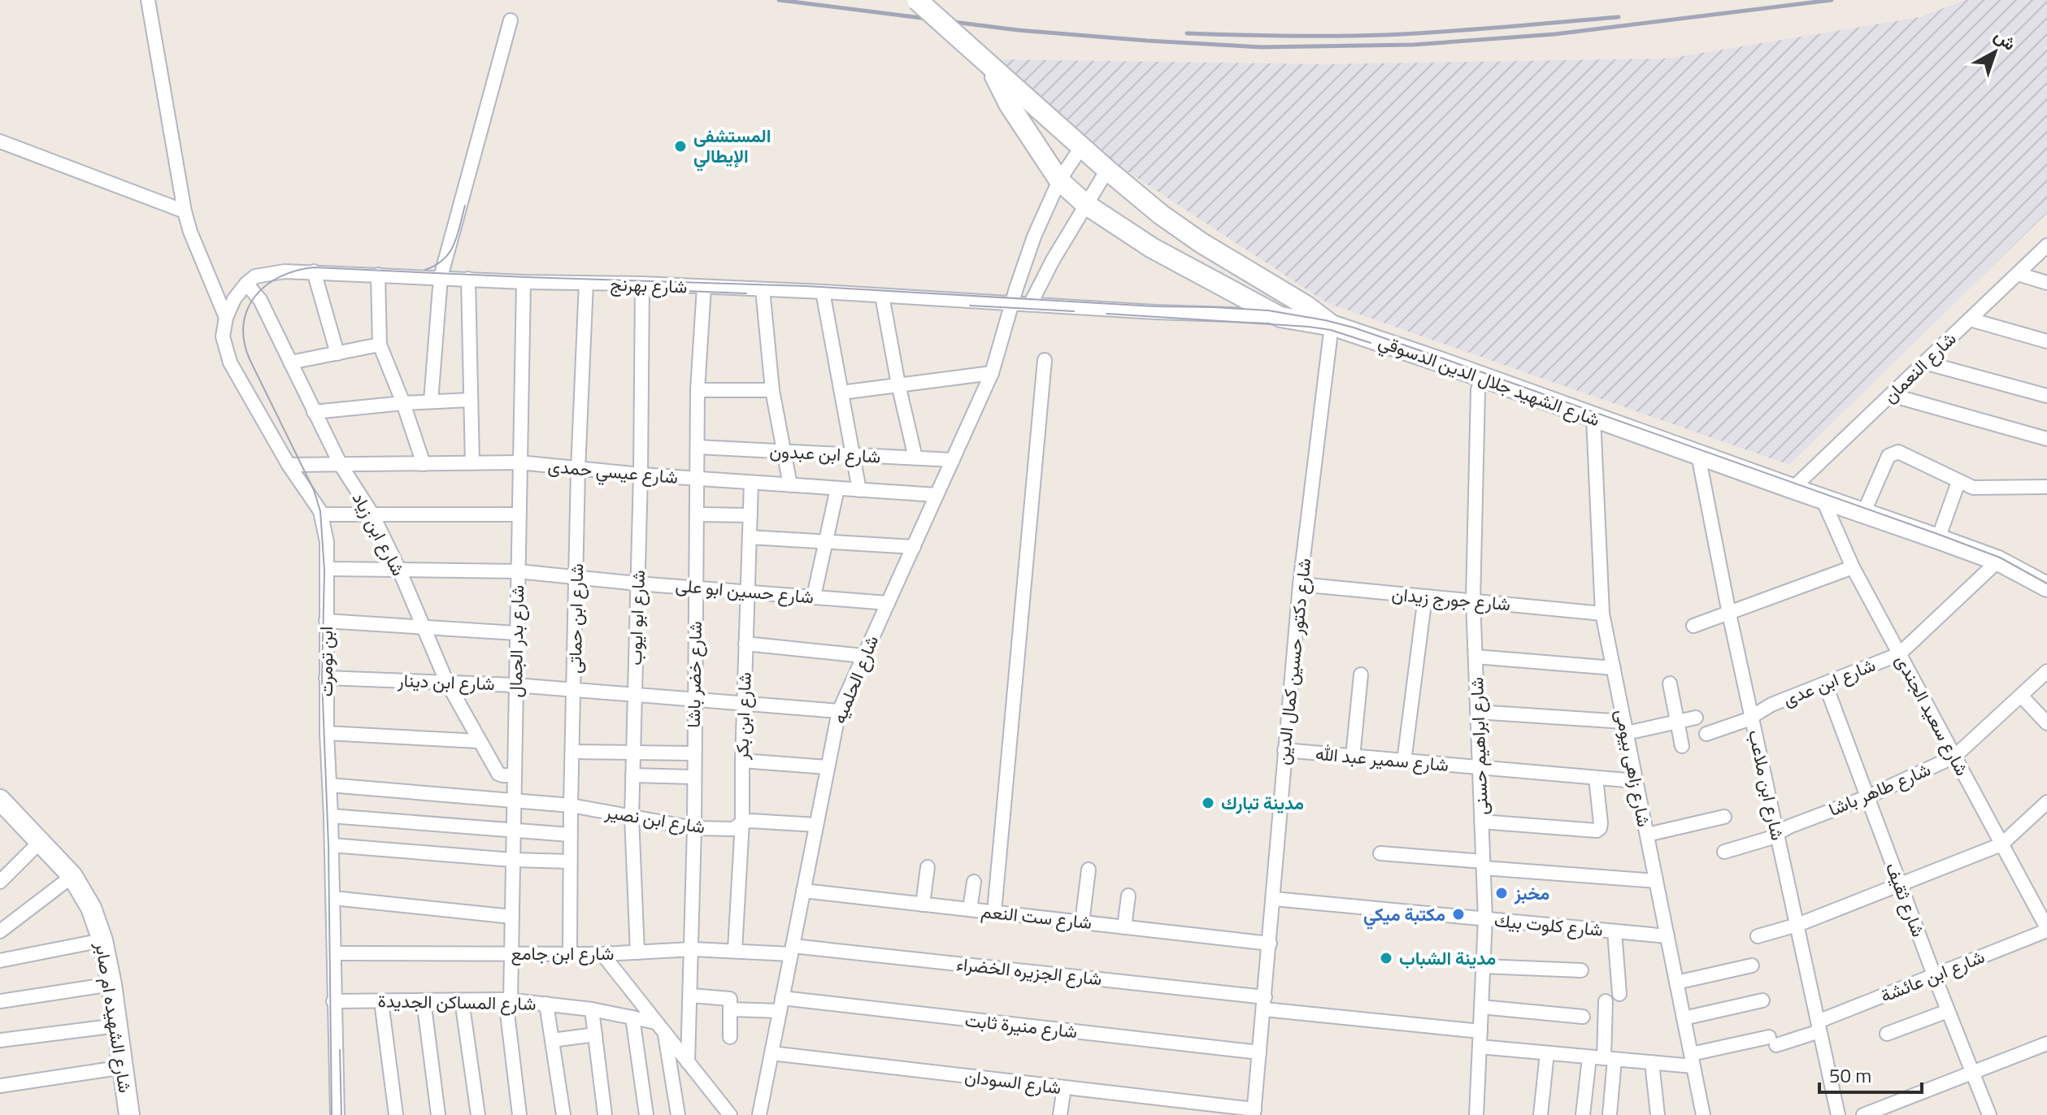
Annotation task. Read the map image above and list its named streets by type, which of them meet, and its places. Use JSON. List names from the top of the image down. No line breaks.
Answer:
{"streets":{"main road":["شارع الشهيد جلال الدين الدسوقي","شارع الشهيده ام صابر"],"street":["شارع بهرنج","شارع النعمان","شارع ابن عبدون","شارع عيسي حمدى","شارع ابن زياد","شارع حسين ابو على","شارع جورج زيدان","شارع ابو ايوب","شارع ابن حماتى","شارع بدر الجمال","ابن تومرت","شارع دكتور حسين كمال الدين","شارع خضر باشا","شارع الحلميه","شارع ابن دينار","شارع ابن عدى","شارع سعيد الجندى","شارع ابن بكر","شارع ابراهيم حسنى","شارع سمير عبد الله","شارع زاهى بيومى","شارع ابن ملاعب","شارع طاهر باشا","شارع ابن نصير","شارع ثقيف","شارع ست النعم","شارع كلوت بيك","شارع ابن جامع","شارع الجزيره الخضراء","شارع ابن عائشة","شارع المساكن الجديدة","شارع منيرة ثابت","شارع السودان"]},"crossings":[["شارع بهرنج","شارع الشهيد جلال الدين الدسوقي"],["شارع بهرنج","شارع ابن زياد"],["شارع بهرنج","شارع ابو ايوب"],["شارع بهرنج","شارع ابن حماتى"],["شارع بهرنج","شارع بدر الجمال"],["شارع بهرنج","ابن تومرت"],["شارع بهرنج","شارع خضر باشا"],["شارع بهرنج","شارع الحلميه"],["شارع النعمان","شارع الشهيد جلال الدين الدسوقي"],["شارع الشهيد جلال الدين الدسوقي","شارع دكتور حسين كمال الدين"],["شارع الشهيد جلال الدين الدسوقي","شارع الحلميه"],["شارع الشهيد جلال الدين الدسوقي","شارع ابن عدى"],["شارع الشهيد جلال الدين الدسوقي","شارع سعيد الجندى"],["شارع الشهيد جلال الدين الدسوقي","شارع ابراهيم حسنى"],["شارع الشهيد جلال الدين الدسوقي","شارع زاهى بيومى"],["شارع الشهيد جلال الدين الدسوقي","شارع ابن ملاعب"],["شارع ابن عبدون","شارع خضر باشا"],["شارع ابن عبدون","شارع الحلميه"],["شارع عيسي حمدى","شارع ابن زياد"],["شارع عيسي حمدى","شارع ابو ايوب"],["شارع عيسي حمدى","شارع ابن حماتى"],["شارع عيسي حمدى","شارع بدر الجمال"],["شارع عيسي حمدى","ابن تومرت"],["شارع عيسي حمدى","شارع خضر باشا"],["شارع عيسي حمدى","شارع الحلميه"],["شارع عيسي حمدى","شارع ابن بكر"],["شارع ابن زياد","شارع حسين ابو على"],["شارع ابن زياد","شارع بدر الجمال"],["شارع ابن زياد","ابن تومرت"],["شارع ابن زياد","شارع ابن دينار"],["شارع حسين ابو على","شارع ابو ايوب"],["شارع حسين ابو على","شارع ابن حماتى"],["شارع حسين ابو على","شارع بدر الجمال"],["شارع حسين ابو على","ابن تومرت"],["شارع حسين ابو على","شارع خضر باشا"],["شارع حسين ابو على","شارع الحلميه"],["شارع حسين ابو على","شارع ابن بكر"],["شارع جورج زيدان","شارع دكتور حسين كمال الدين"],["شارع جورج زيدان","شارع ابراهيم حسنى"],["شارع جورج زيدان","شارع زاهى بيومى"],["شارع ابو ايوب","شارع ابن دينار"],["شارع ابو ايوب","شارع ابن نصير"],["شارع ابو ايوب","شارع ابن جامع"],["شارع ابن حماتى","شارع ابن دينار"],["شارع ابن حماتى","شارع ابن نصير"],["شارع ابن حماتى","شارع ابن جامع"],["شارع بدر الجمال","شارع ابن دينار"],["شارع بدر الجمال","شارع ابن نصير"],["شارع بدر الجمال","شارع ابن جامع"],["شارع بدر الجمال","شارع المساكن الجديدة"],["ابن تومرت","شارع ابن دينار"],["ابن تومرت","شارع ابن نصير"],["ابن تومرت","شارع ابن جامع"],["ابن تومرت","شارع المساكن الجديدة"],["شارع دكتور حسين كمال الدين","شارع سمير عبد الله"],["شارع دكتور حسين كمال الدين","شارع ست النعم"],["شارع دكتور حسين كمال الدين","شارع كلوت بيك"],["شارع دكتور حسين كمال الدين","شارع الجزيره الخضراء"],["شارع دكتور حسين كمال الدين","شارع منيرة ثابت"],["شارع دكتور حسين كمال الدين","شارع السودان"],["شارع خضر باشا","شارع ابن دينار"],["شارع خضر باشا","شارع ابن نصير"],["شارع خضر باشا","شارع ابن جامع"],["شارع الحلميه","شارع ابن دينار"],["شارع الحلميه","شارع ابن نصير"],["شارع الحلميه","شارع ست النعم"],["شارع الحلميه","شارع ابن جامع"],["شارع الحلميه","شارع الجزيره الخضراء"],["شارع الحلميه","شارع منيرة ثابت"],["شارع الحلميه","شارع السودان"],["شارع ابن دينار","شارع ابن بكر"],["شارع ابن عدى","شارع سعيد الجندى"],["شارع ابن عدى","شارع ابن ملاعب"],["شارع ابن عدى","شارع ثقيف"],["شارع سعيد الجندى","شارع طاهر باشا"],["شارع سعيد الجندى","شارع ابن عائشة"],["شارع ابن بكر","شارع ابن نصير"],["شارع ابن بكر","شارع ابن جامع"],["شارع ابراهيم حسنى","شارع سمير عبد الله"],["شارع ابراهيم حسنى","شارع كلوت بيك"],["شارع ابراهيم حسنى","شارع الجزيره الخضراء"],["شارع ابراهيم حسنى","شارع ابن عائشة"],["شارع سمير عبد الله","شارع زاهى بيومى"],["شارع زاهى بيومى","شارع كلوت بيك"],["شارع زاهى بيومى","شارع ابن عائشة"],["شارع ابن ملاعب","شارع طاهر باشا"],["شارع ابن ملاعب","شارع ابن عائشة"],["شارع طاهر باشا","شارع ثقيف"],["شارع ثقيف","شارع ابن عائشة"],["شارع ابن جامع","شارع الجزيره الخضراء"]],"places":["المستشفى الإيطالي","مدينة تبارك","مخبز","مكتبة ميكي","مدينة الشباب"],"scale_bar":"50 m","north":"top right"}
